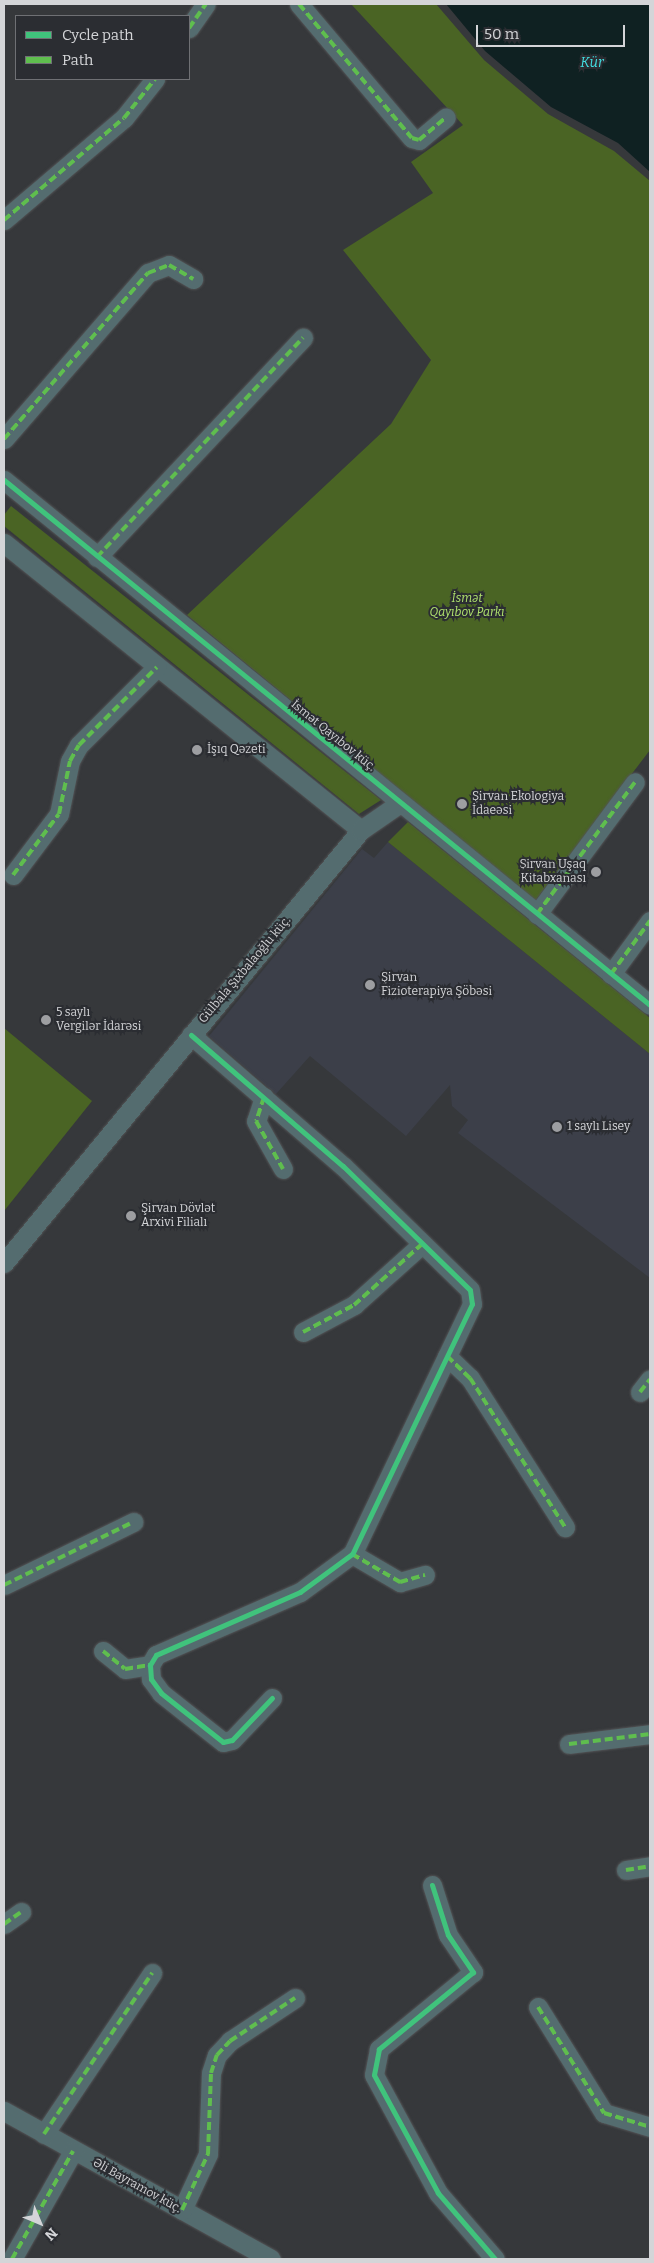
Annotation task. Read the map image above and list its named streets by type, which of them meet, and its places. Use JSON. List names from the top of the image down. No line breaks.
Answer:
{"streets":{"street":["İsmət Qayıbov küç.","Gülbala Şıxbalaoğlu küç.","Əli Bayramov küç."]},"crossings":[["İsmət Qayıbov küç.","Gülbala Şıxbalaoğlu küç."]],"water":["Kür"],"parks":["İsmət Qayıbov Parkı"],"places":["İşıq Qəzeti","Şirvan Ekologiya İdaeəsi","Şirvan Uşaq Kitabxanası","Şirvan Fizioterapiya Şöbəsi","5 saylı Vergilər İdarəsi","1 saylı Lisey","Şirvan Dövlət Arxivi Filialı"],"legend":["Cycle path","Path"],"scale_bar":"50 m","north":"bottom right"}
